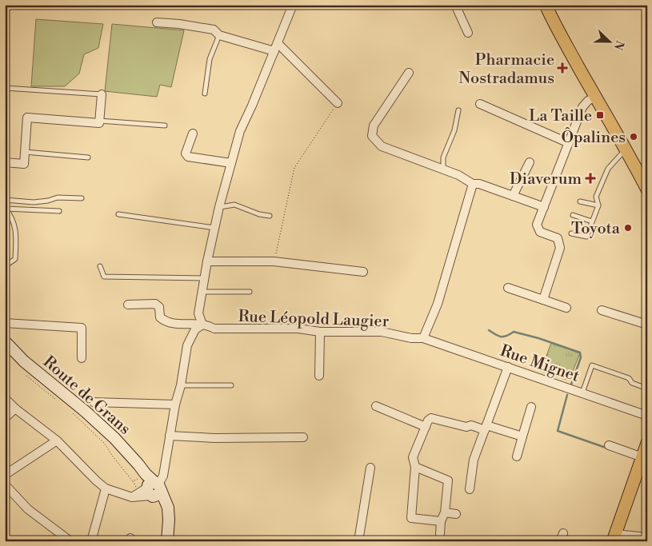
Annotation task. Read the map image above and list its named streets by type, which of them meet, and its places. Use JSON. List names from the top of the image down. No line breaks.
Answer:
{"streets":{"street":["Rue Léopold Laugier","Rue Mignet","Route de Grans"]},"crossings":[["Rue Léopold Laugier","Rue Mignet"]],"places":{"health":["Pharmacie Nostradamus","Diaverum"],"transit":["La Taille"],"other":["Ôpalines","Toyota"]},"north":"right"}
